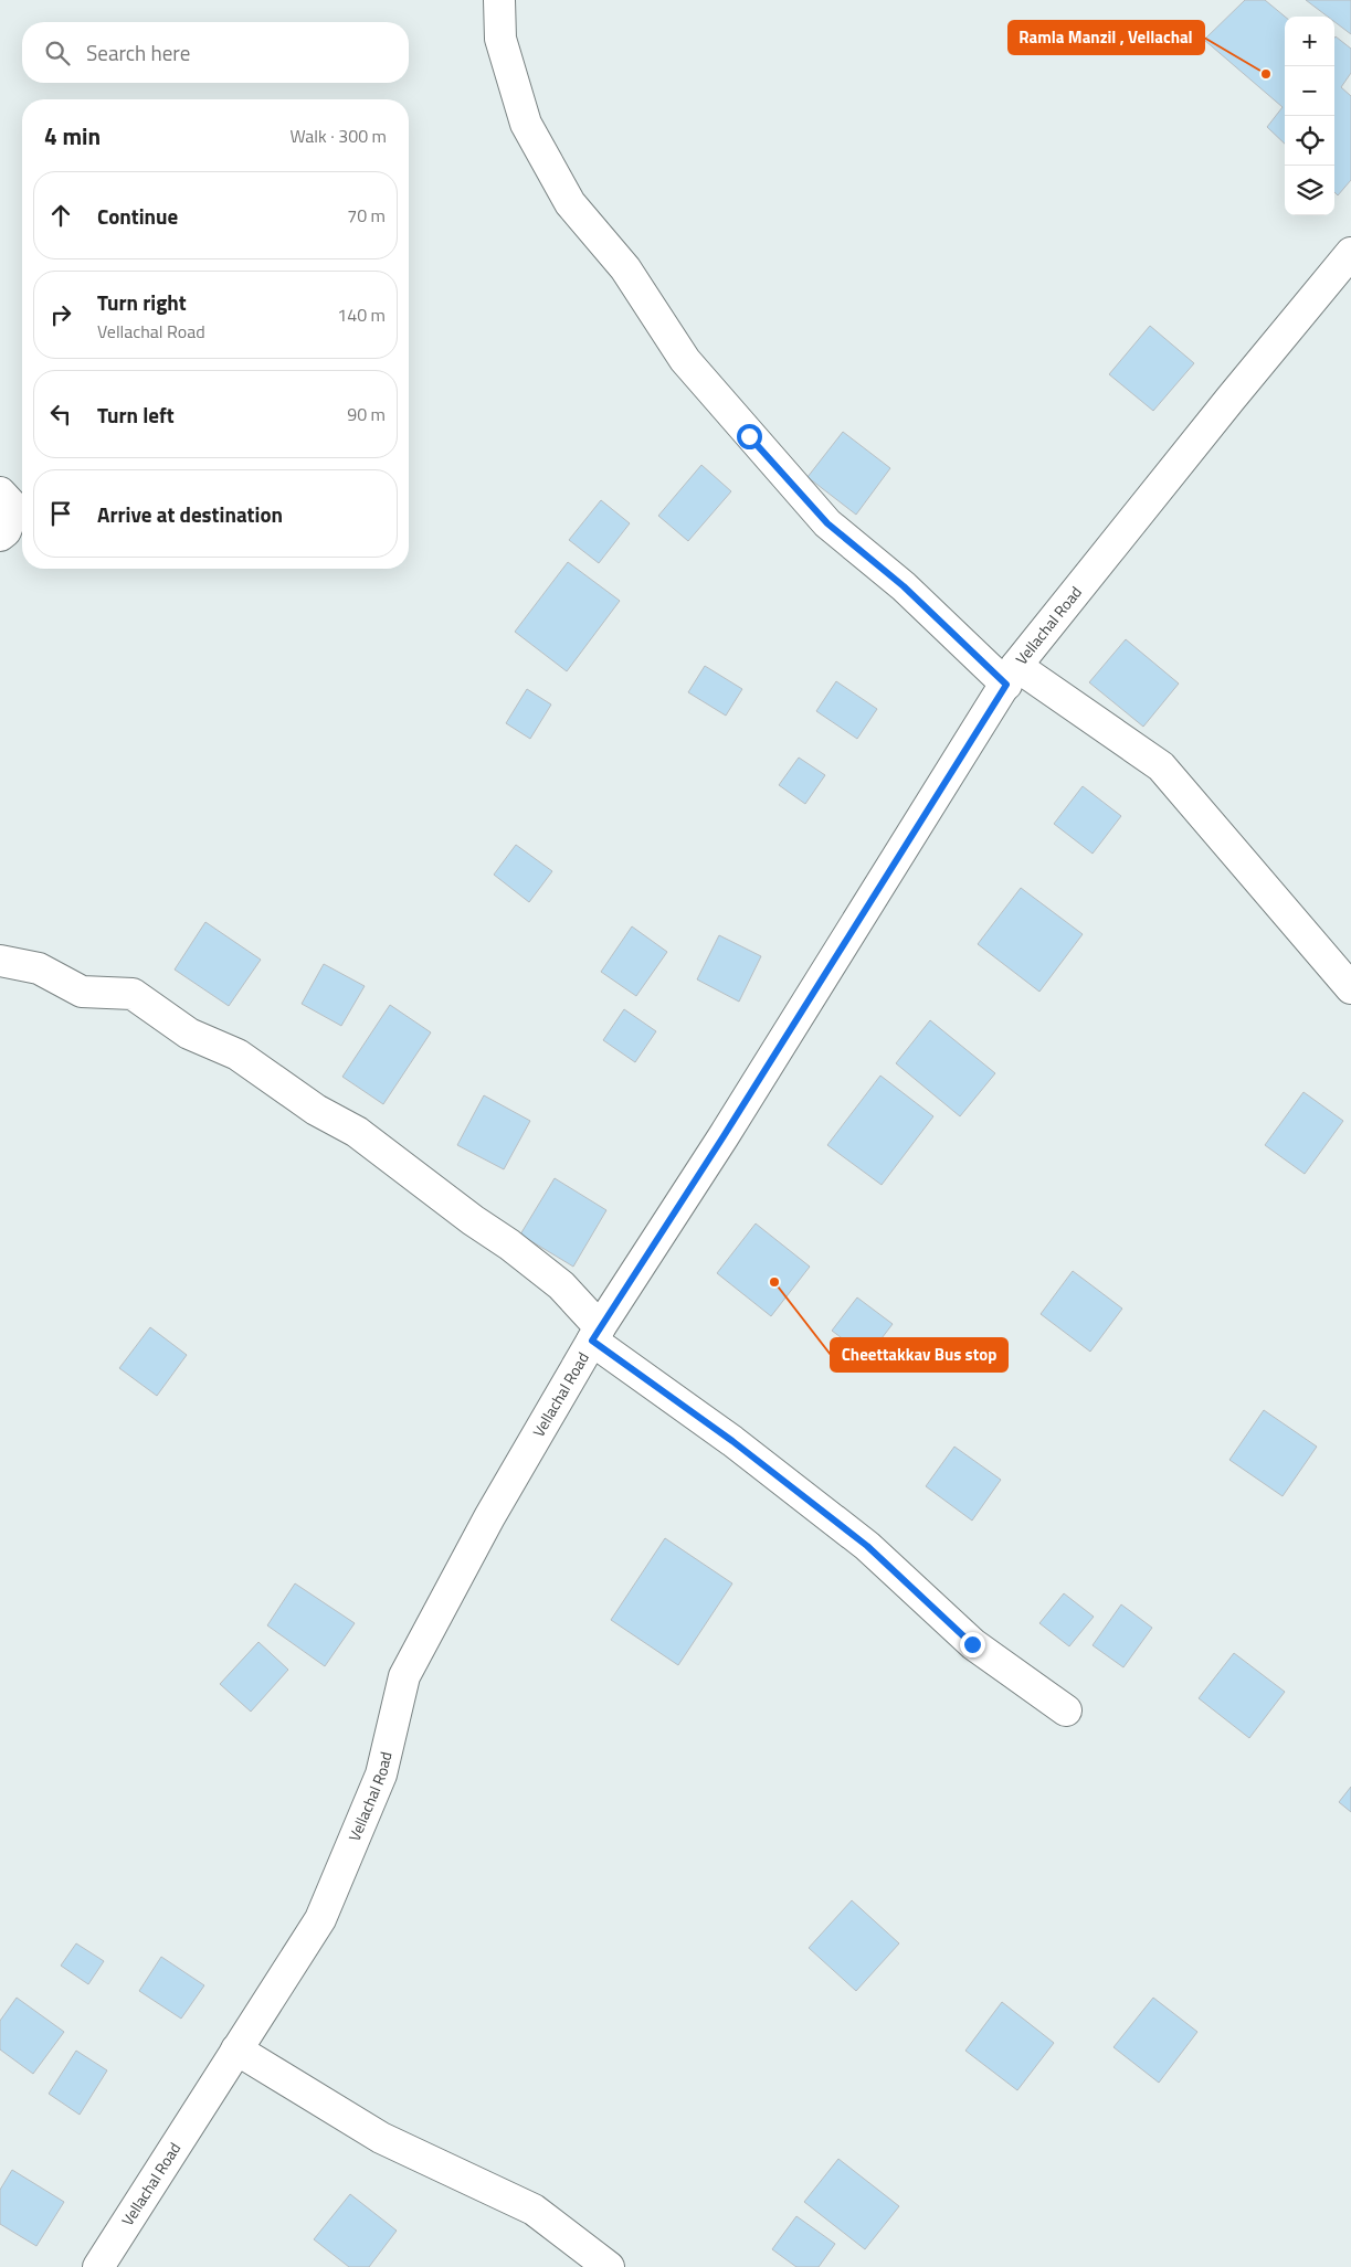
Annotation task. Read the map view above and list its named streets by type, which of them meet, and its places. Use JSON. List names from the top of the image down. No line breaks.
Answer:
{"streets":{"street":["Vellachal Road"]},"places":["Ramla Manzil , Vellachal","Cheettakkav Bus stop"],"page":{"map_buttons":["+","−"],"search":"Search here","heading":["4 min","Walk · 300 m"],"list":[["Continue","70 m"],["Turn right","Vellachal Road","140 m"],["Turn left","90 m"],"Arrive at destination"]}}
